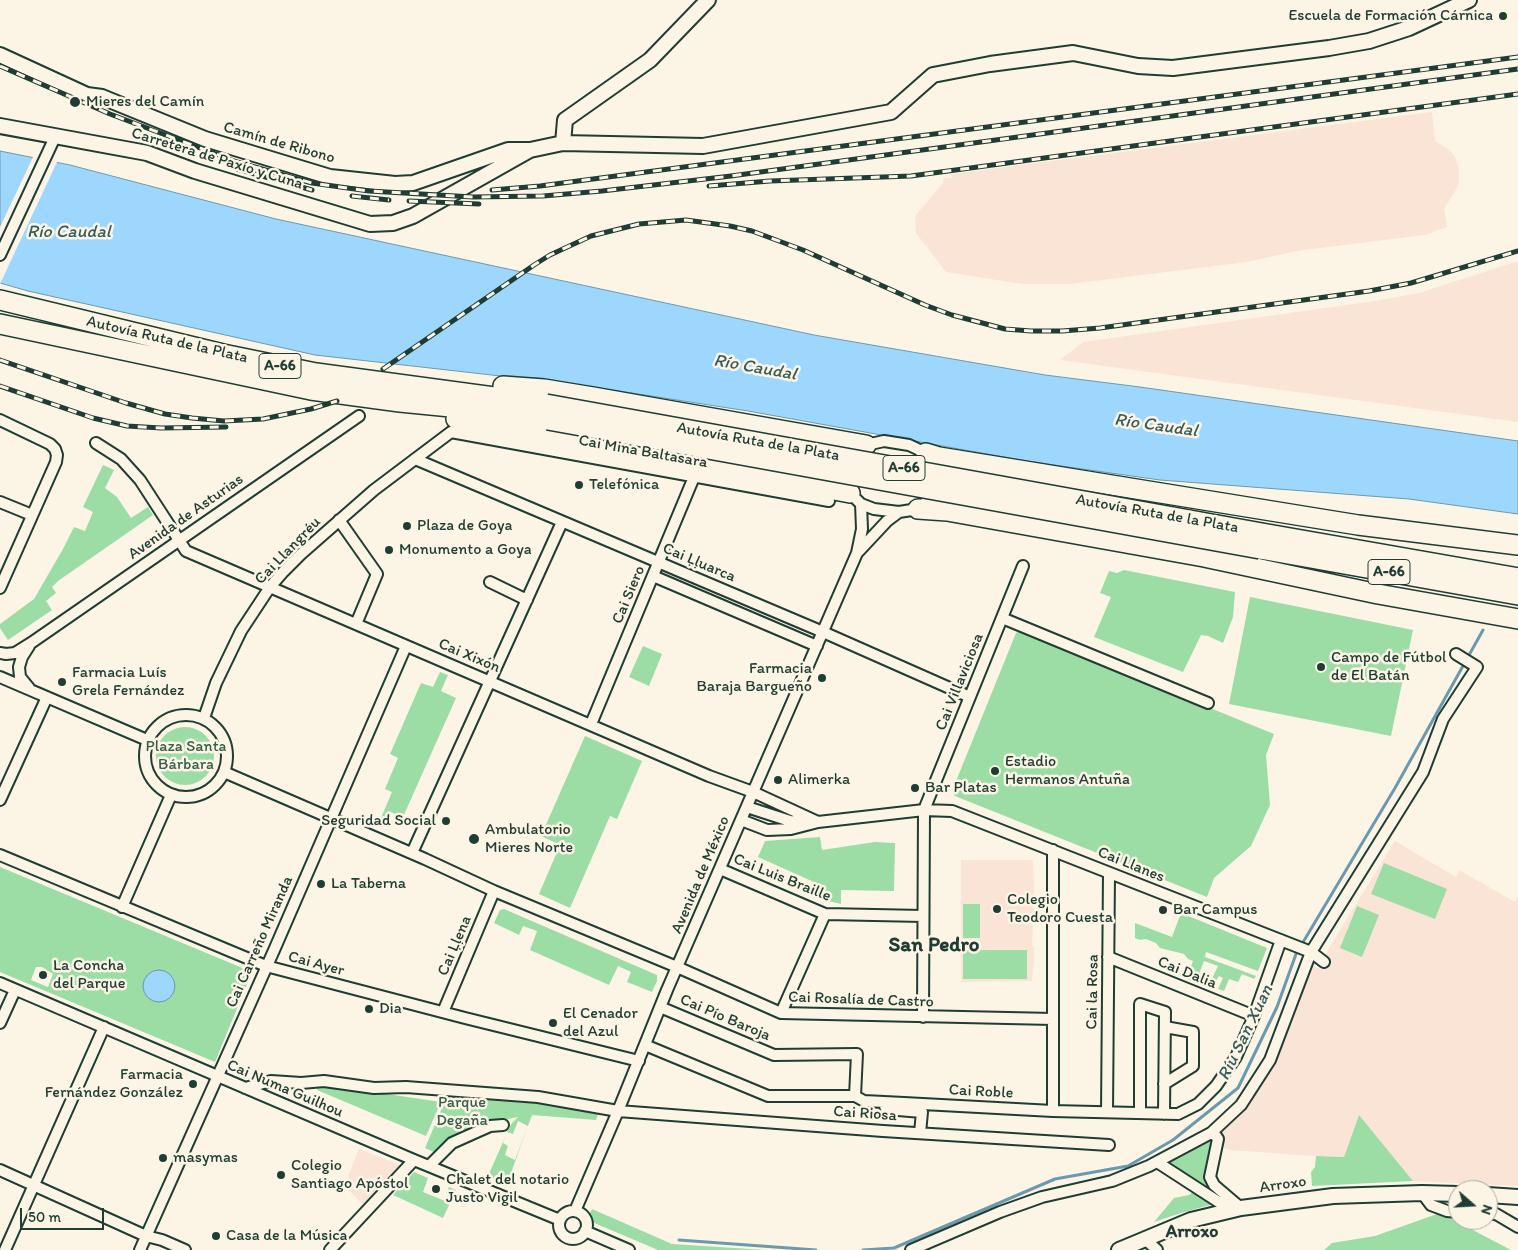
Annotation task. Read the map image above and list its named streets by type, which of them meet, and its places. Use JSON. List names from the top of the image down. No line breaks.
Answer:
{"streets":{"highway":["Autovía Ruta de la Plata","A-66"],"street":["Camín de Ribono","Carretera de Paxío y Cuna","Cai Mina Baltasara","Avenida de Asturias","Cai Llangréu","Cai Ḷḷuarca","Cai Siero","Cai Xixón","Cai Villaviciosa","Cai Llanes","Avenida de México","Cai Luis Braille","Cai Carreño Miranda","Cai Ḷḷena","Cai Ayer","Cai Dalia","Cai la Rosa","Cai Rosalía de Castro","Cai Pío Baroja","Cai Numa Guilhou","Cai Roble","Cai Riosa","Arroxo"]},"crossings":[["Camín de Ribono","Carretera de Paxío y Cuna"],["A-66","Avenida de México"],["Cai Mina Baltasara","Cai Llangréu"],["Cai Mina Baltasara","Cai Siero"],["Avenida de Asturias","Cai Xixón"],["Cai Llangréu","Cai Ḷḷuarca"],["Cai Llangréu","Cai Xixón"],["Cai Llangréu","Cai Rosalía de Castro"],["Cai Ḷḷuarca","Cai Siero"],["Cai Ḷḷuarca","Cai Villaviciosa"],["Cai Ḷḷuarca","Avenida de México"],["Cai Siero","Cai Xixón"],["Cai Xixón","Cai Llanes"],["Cai Xixón","Avenida de México"],["Cai Xixón","Cai Carreño Miranda"],["Cai Villaviciosa","Cai Llanes"],["Cai Llanes","Cai la Rosa"],["Cai Llanes","Cai Roble"],["Avenida de México","Cai Luis Braille"],["Avenida de México","Cai Ayer"],["Avenida de México","Cai Rosalía de Castro"],["Avenida de México","Cai Pío Baroja"],["Avenida de México","Cai Numa Guilhou"],["Avenida de México","Cai Roble"],["Avenida de México","Cai Riosa"],["Cai Carreño Miranda","Cai Ayer"],["Cai Carreño Miranda","Cai Rosalía de Castro"],["Cai Carreño Miranda","Cai Numa Guilhou"],["Cai Ḷḷena","Cai Ayer"],["Cai Ḷḷena","Cai Rosalía de Castro"],["Cai Dalia","Cai la Rosa"],["Cai Dalia","Cai Roble"],["Cai la Rosa","Cai Roble"],["Cai Pío Baroja","Cai Roble"],["Cai Numa Guilhou","Cai Riosa"]],"districts":["San Pedro","Arroxo"],"water":["Río Caudal","Ríu San Xuan"],"parks":["Plaza Santa Bárbara","Parque Degaña"],"places":["Escuela de Formación Cárnica","Mieres del Camín","Telefónica","Plaza de Goya","Monumento a Goya","Campo de Fútbol de El Batán","Farmacia Baraja Bargueño","Farmacia Luís Grela Fernández","Estadio Hermanos Antuña","Alimerka","Bar Platas","Seguridad Social","Ambulatorio Mieres Norte","La Taberna","Colegio Teodoro Cuesta","Bar Campus","La Concha del Parque","Dia","El Cenador del Azul","Farmacia Fernández González","masymas","Colegio Santiago Apóstol","Chalet del notario Justo Vigil","Casa de la Música"],"scale_bar":"50 m","north":"right"}
